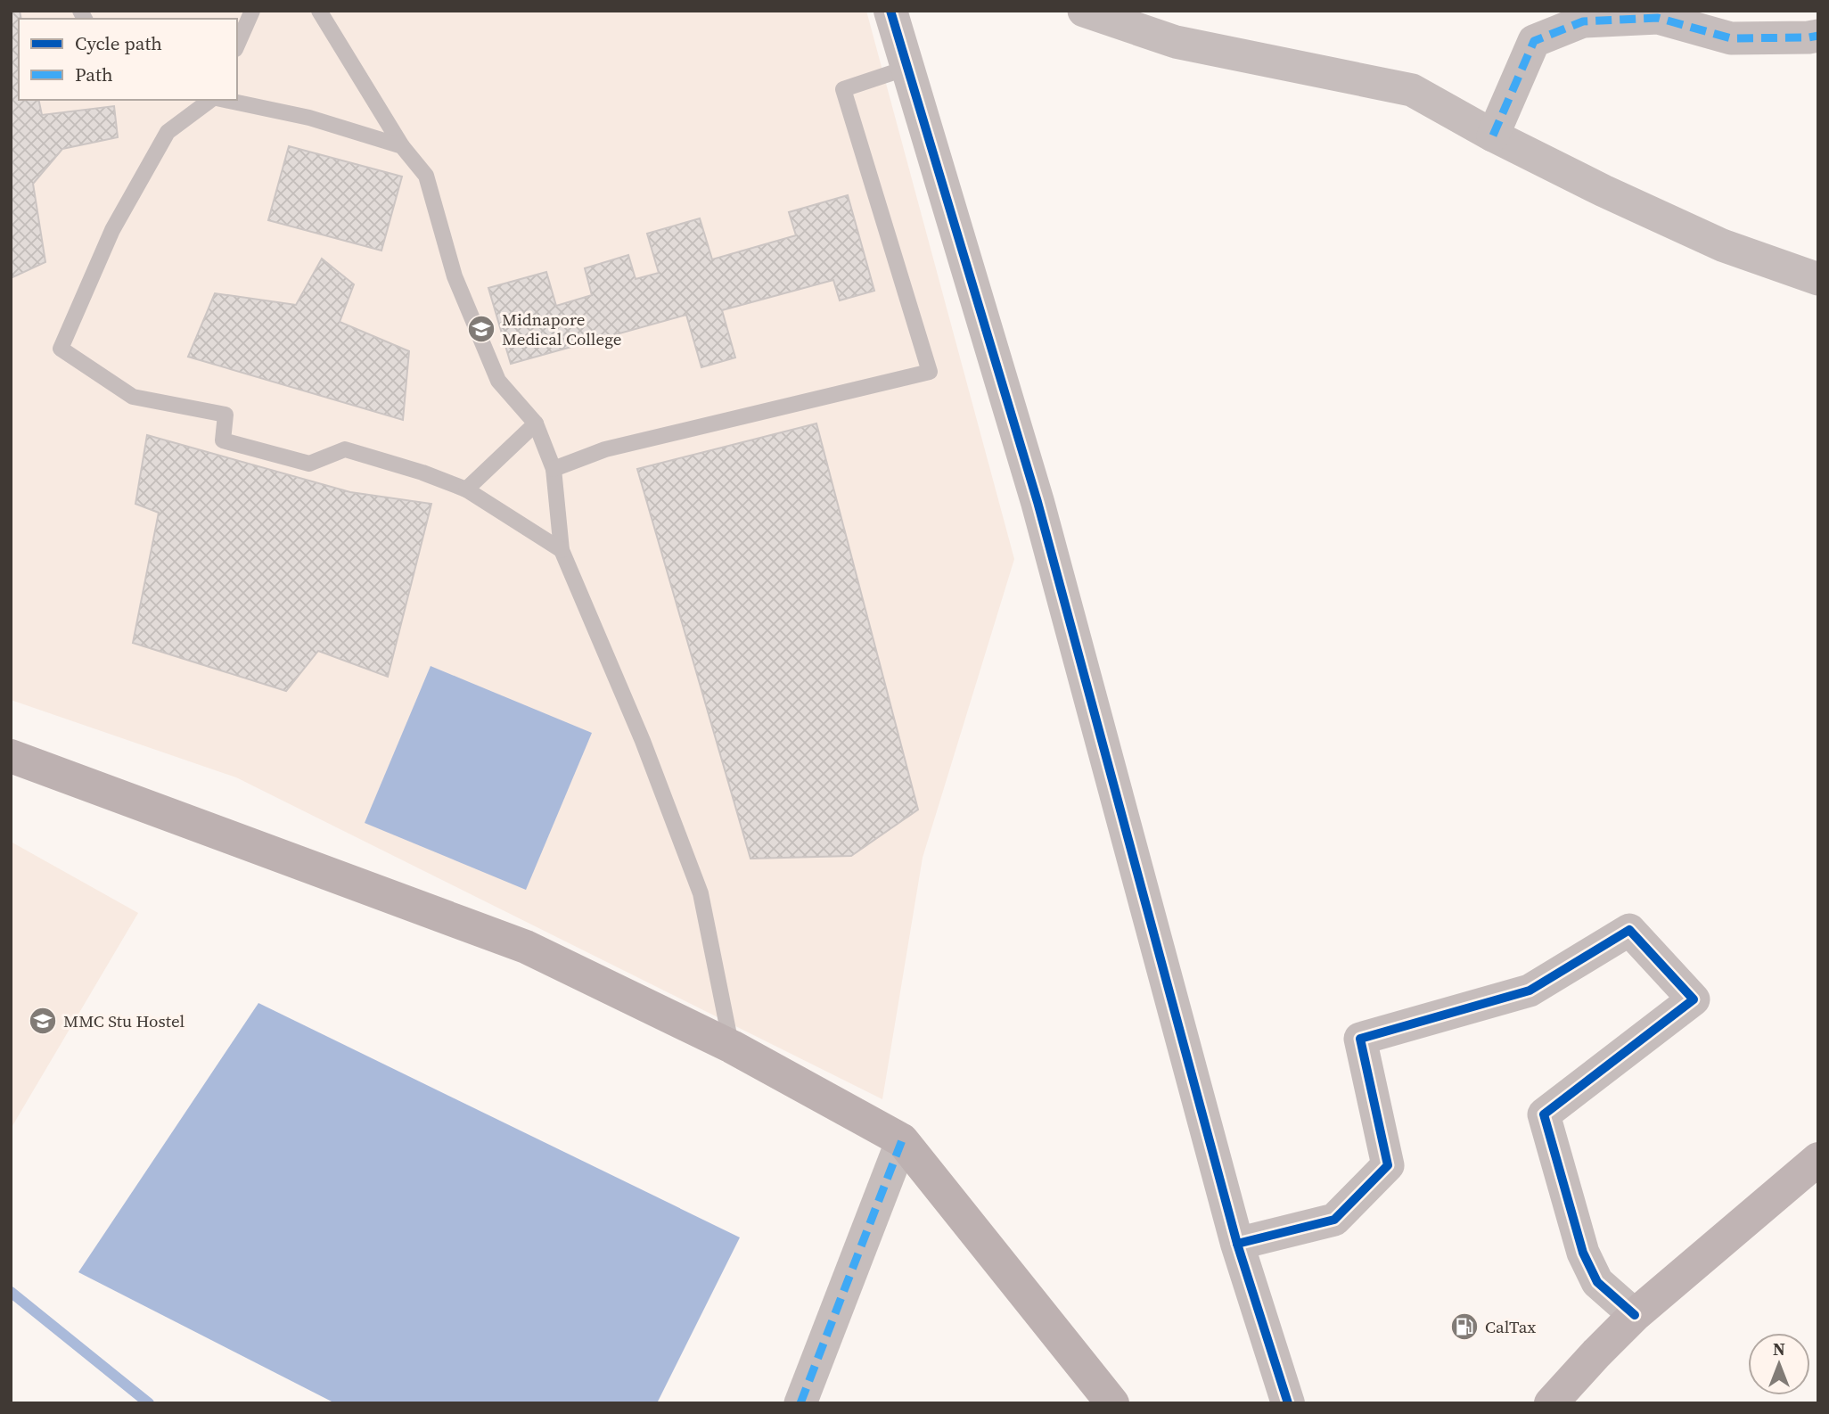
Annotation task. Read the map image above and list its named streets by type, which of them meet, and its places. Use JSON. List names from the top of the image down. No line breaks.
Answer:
{"places":{"school or university":["Midnapore Medical College","MMC Stu Hostel"],"fuel station":["CalTax"]},"legend":["Cycle path","Path"],"north":"top"}
